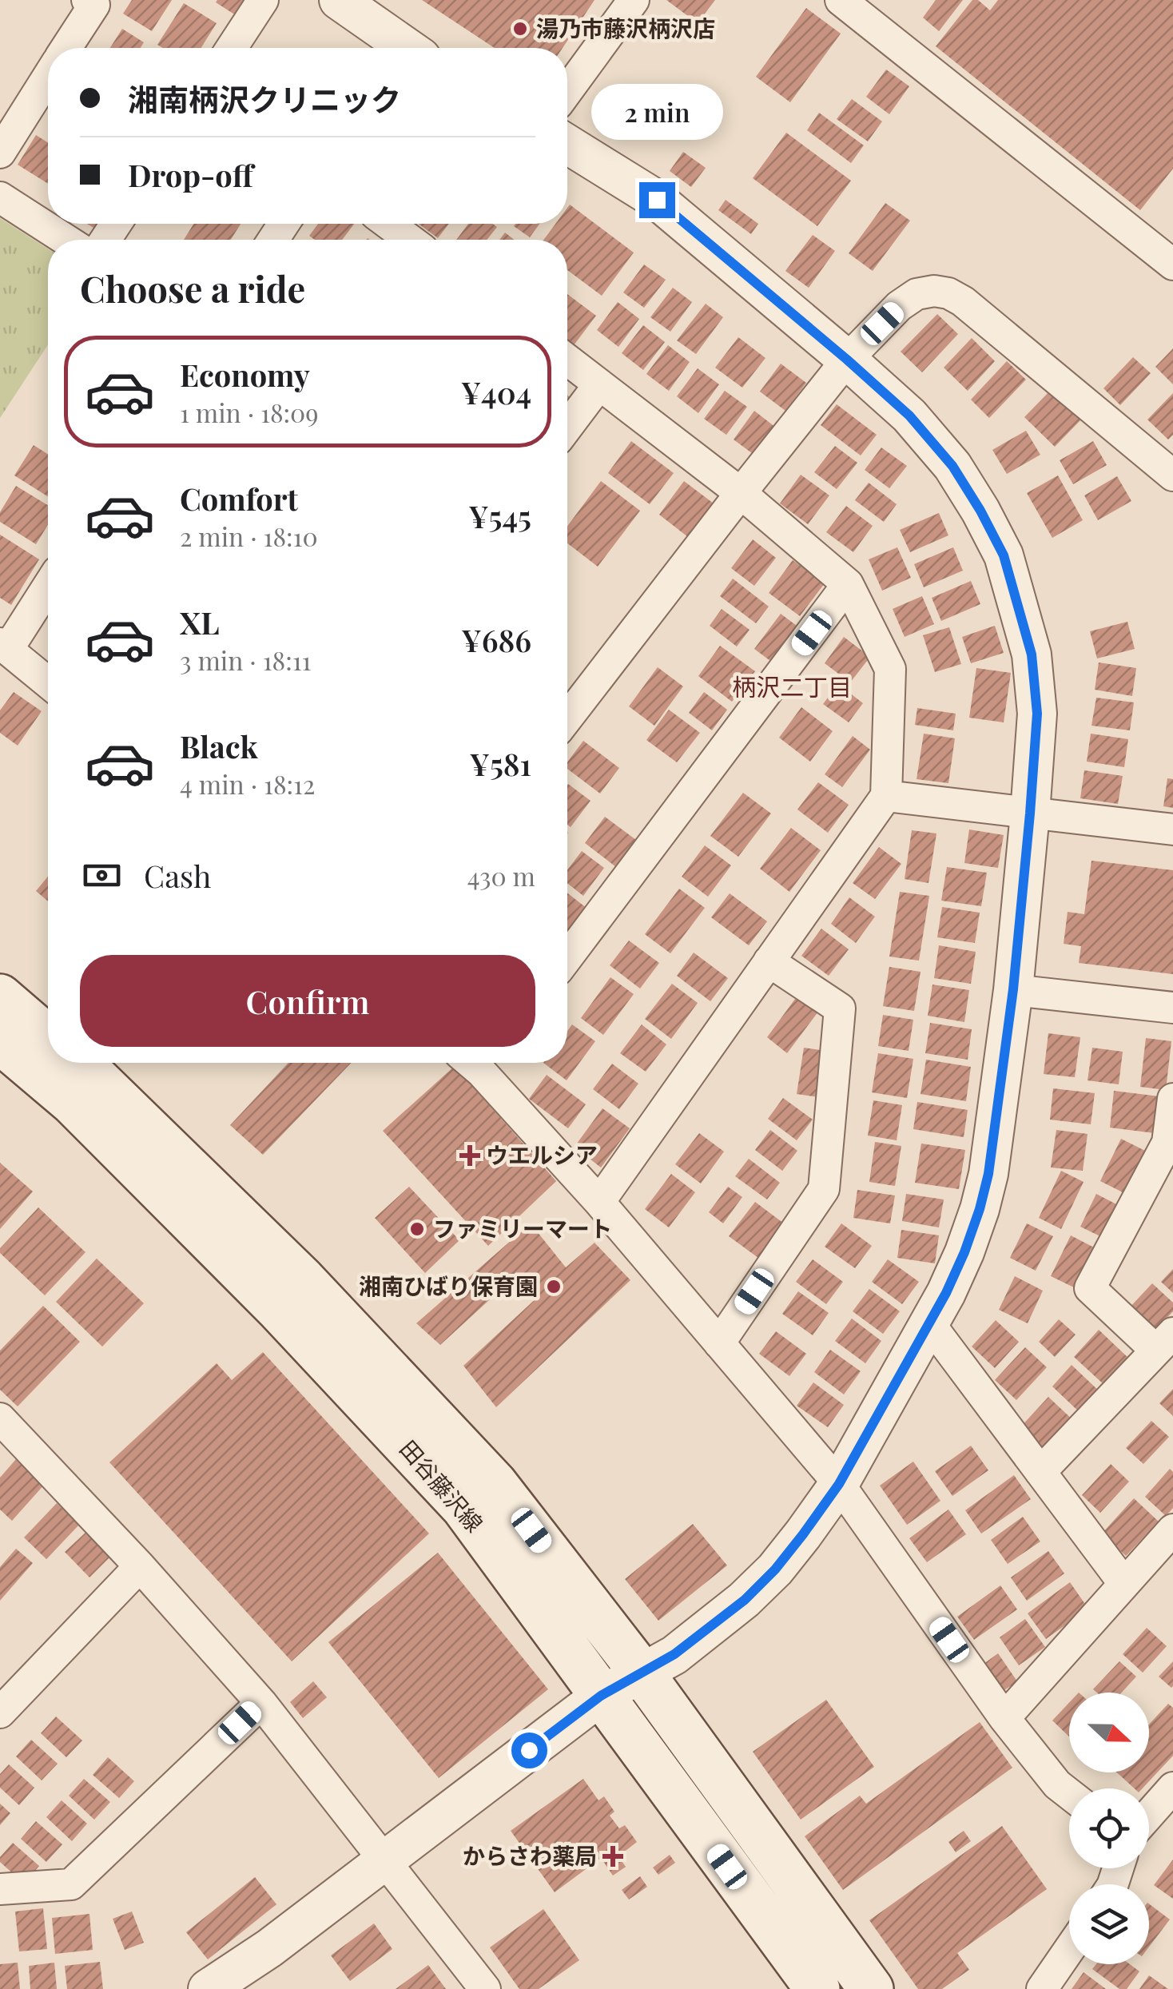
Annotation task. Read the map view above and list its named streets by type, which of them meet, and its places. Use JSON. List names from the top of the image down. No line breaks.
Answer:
{"streets":{"main road":["田谷藤沢線"]},"districts":["柄沢二丁目"],"places":{"other":["湯乃市藤沢柄沢店","ファミリーマート","湘南ひばり保育園"],"health":["ウエルシア","からさわ薬局"]},"north":"right","page":{"banner":["湘南柄沢クリニック","Drop-off"],"bubble":"2 min","heading":"Choose a ride","list":[{"name":"Economy","note":"1 min · 18:09","value":"¥404"},{"name":"Comfort","note":"2 min · 18:10","value":"¥545"},{"name":"XL","note":"3 min · 18:11","value":"¥686"},{"name":"Black","note":"4 min · 18:12","value":"¥581"}],"pay":["Cash","430 m"],"buttons":"Confirm"}}
